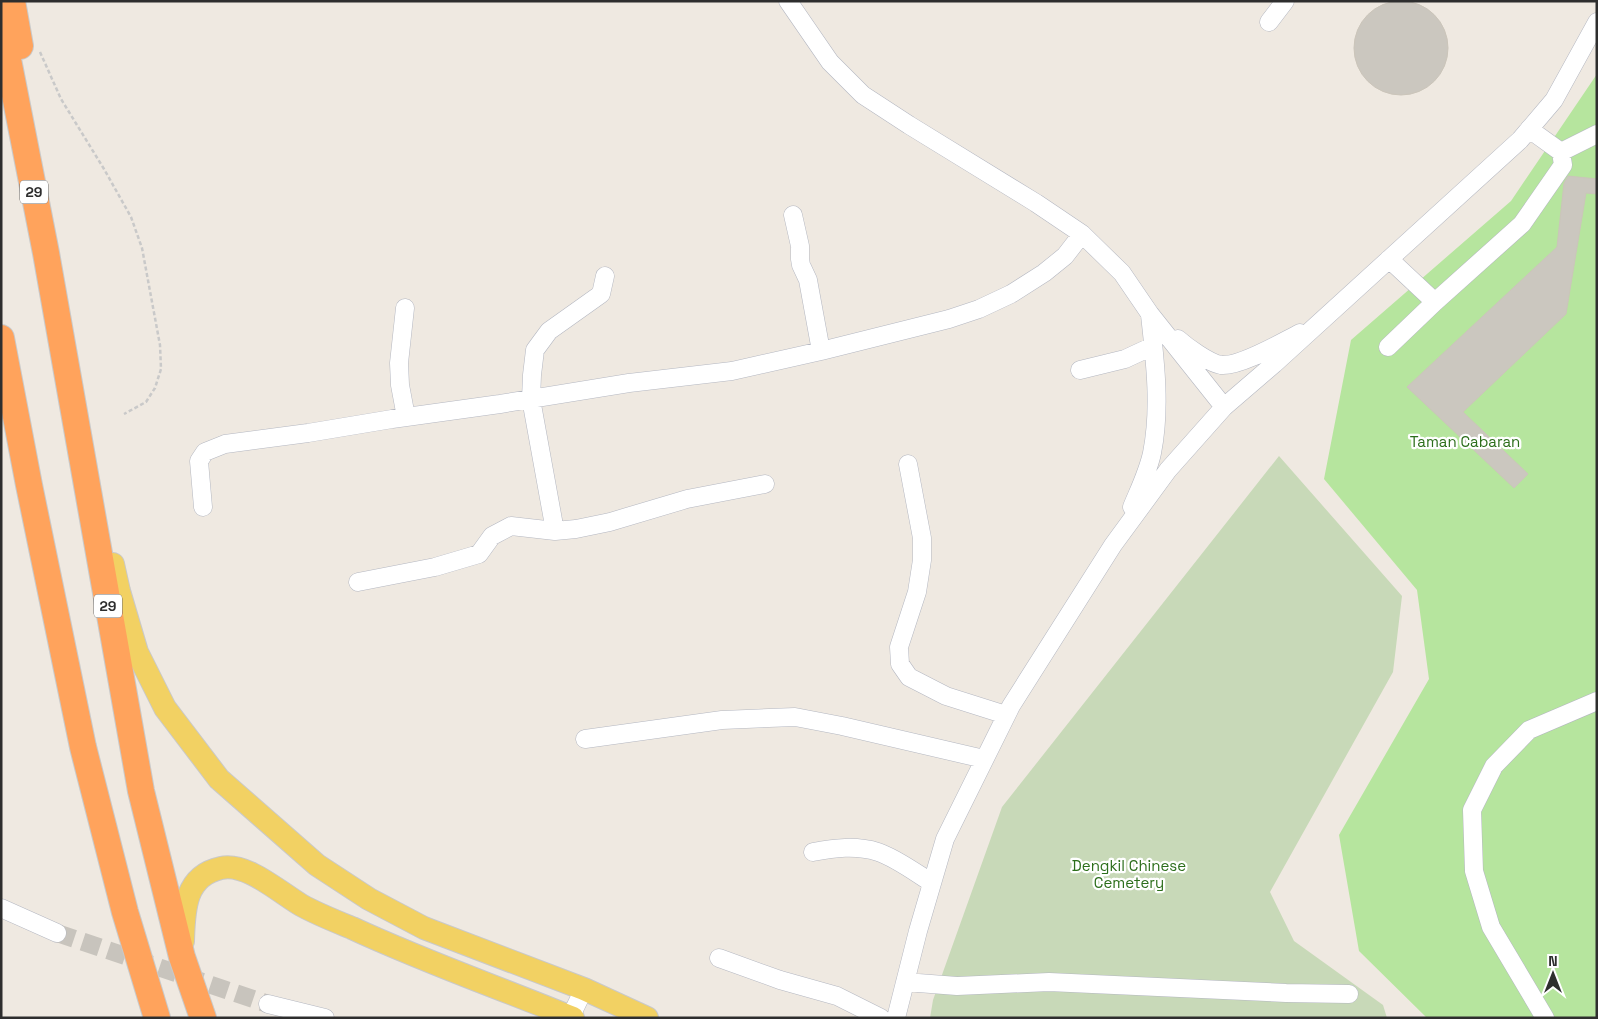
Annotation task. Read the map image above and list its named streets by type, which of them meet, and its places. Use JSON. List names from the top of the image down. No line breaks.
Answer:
{"streets":{"highway":["29"]},"parks":["Taman Cabaran","Dengkil Chinese Cemetery"],"north":"top"}
